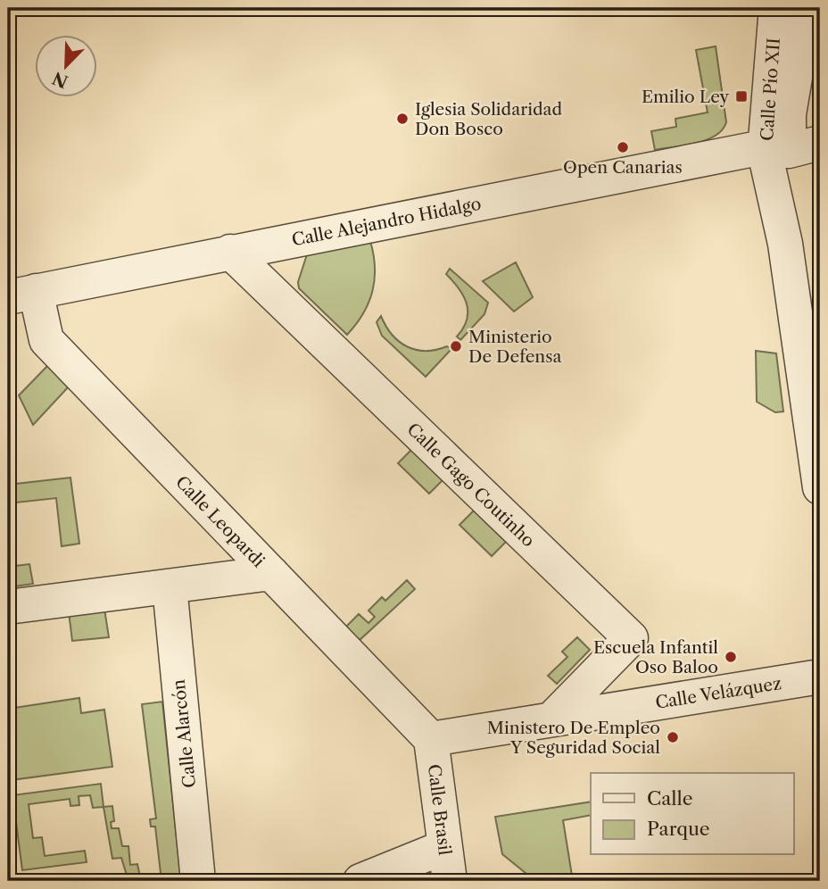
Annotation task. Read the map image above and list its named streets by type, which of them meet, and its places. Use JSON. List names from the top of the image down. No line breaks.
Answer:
{"streets":{"street":["Calle Pío XII","Calle Alejandro Hidalgo","Calle Gago Coutinho","Calle Leopardi","Calle Velázquez","Calle Alarcón","Calle Brasil"]},"crossings":[["Calle Pío XII","Calle Alejandro Hidalgo"],["Calle Alejandro Hidalgo","Calle Gago Coutinho"],["Calle Alejandro Hidalgo","Calle Leopardi"],["Calle Gago Coutinho","Calle Velázquez"],["Calle Leopardi","Calle Velázquez"],["Calle Leopardi","Calle Brasil"],["Calle Velázquez","Calle Brasil"]],"places":{"transit":["Emilio Ley"],"other":["Iglesia Solidaridad Don Bosco","Open Canarias","Ministerio De Defensa","Escuela Infantil Oso Baloo","Ministero De Empleo Y Seguridad Social"]},"legend":["Calle","Parque"],"north":"bottom left"}
